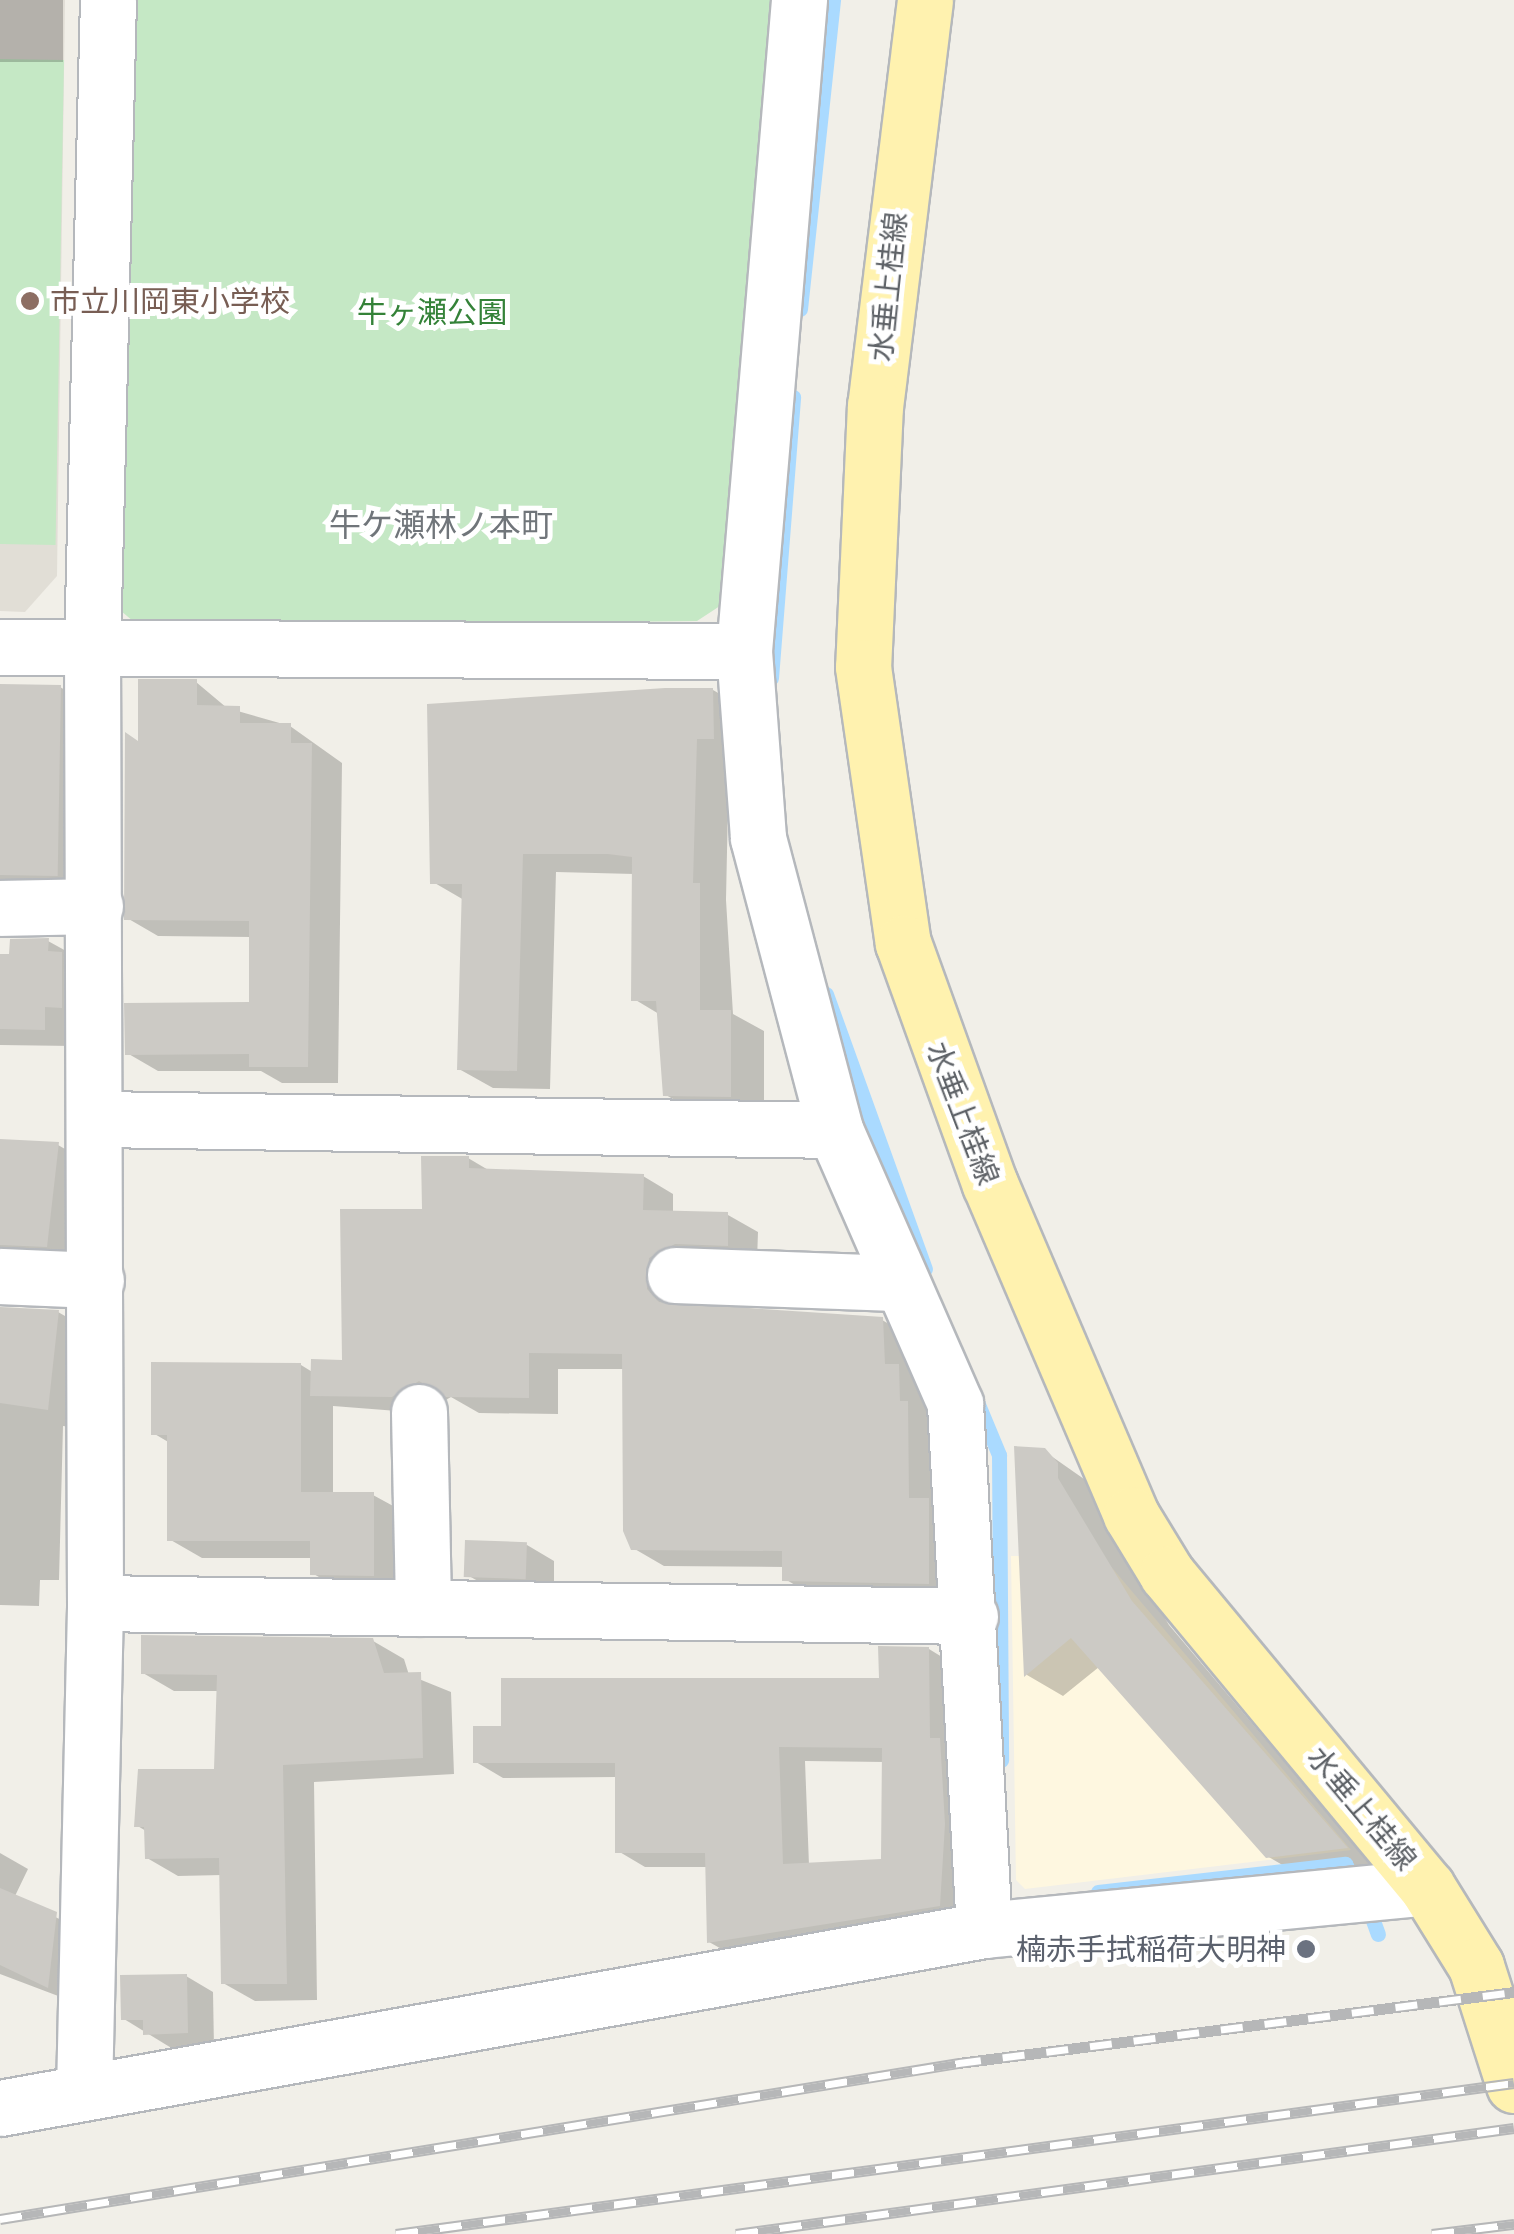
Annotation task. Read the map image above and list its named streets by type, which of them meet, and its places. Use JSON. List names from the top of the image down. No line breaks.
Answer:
{"streets":{"main road":["水垂上桂線"]},"districts":["牛ケ瀬林ノ本町"],"parks":["牛ヶ瀬公園"],"places":["市立川岡東小学校","楠赤手拭稲荷大明神"]}
